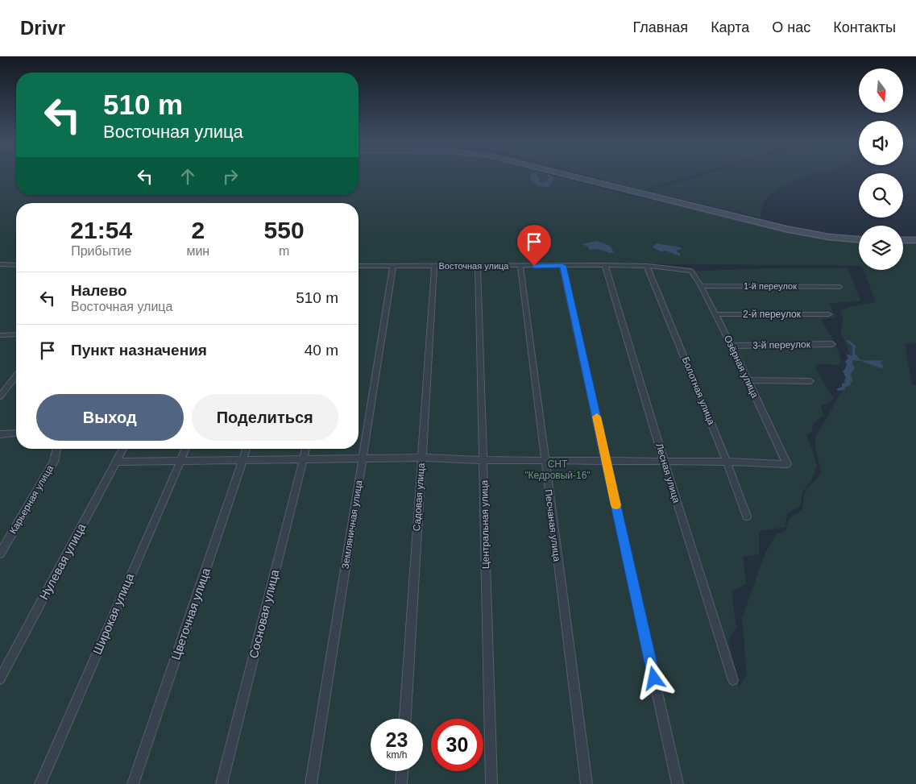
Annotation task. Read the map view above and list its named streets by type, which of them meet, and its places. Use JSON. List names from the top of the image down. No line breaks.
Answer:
{"streets":{"street":["Восточная улица","1-й переулок","2-й переулок","3-й переулок","Озёрная улица","Болотная улица","Лесная улица","Садовая улица","Карьерная улица","Земляничная улица","Центральная улица","Песчаная улица","Нулевая улица","Широкая улица","Цветочная улица","Сосновая улица"]},"crossings":[["Восточная улица","Озёрная улица"],["Восточная улица","Болотная улица"],["Восточная улица","Лесная улица"],["Восточная улица","Садовая улица"],["Восточная улица","Земляничная улица"],["Восточная улица","Центральная улица"],["Восточная улица","Песчаная улица"],["1-й переулок","Озёрная улица"],["2-й переулок","Озёрная улица"],["3-й переулок","Озёрная улица"],["Озёрная улица","Болотная улица"]],"parks":["СНТ \"Кедровый-16\""],"north":"bottom","page":{"header":"Drivr","nav":["Главная","Карта","О нас","Контакты"],"turn":["510 m","Восточная улица"],"eta":["21:54","Прибытие","2","мин","550","m"],"list":[{"name":"Налево","note":"Восточная улица","value":"510 m"},{"name":"Пункт назначения","value":"40 m"}],"buttons":["Выход","Поделиться"],"speed":"23 km/h","limit":"30"}}
